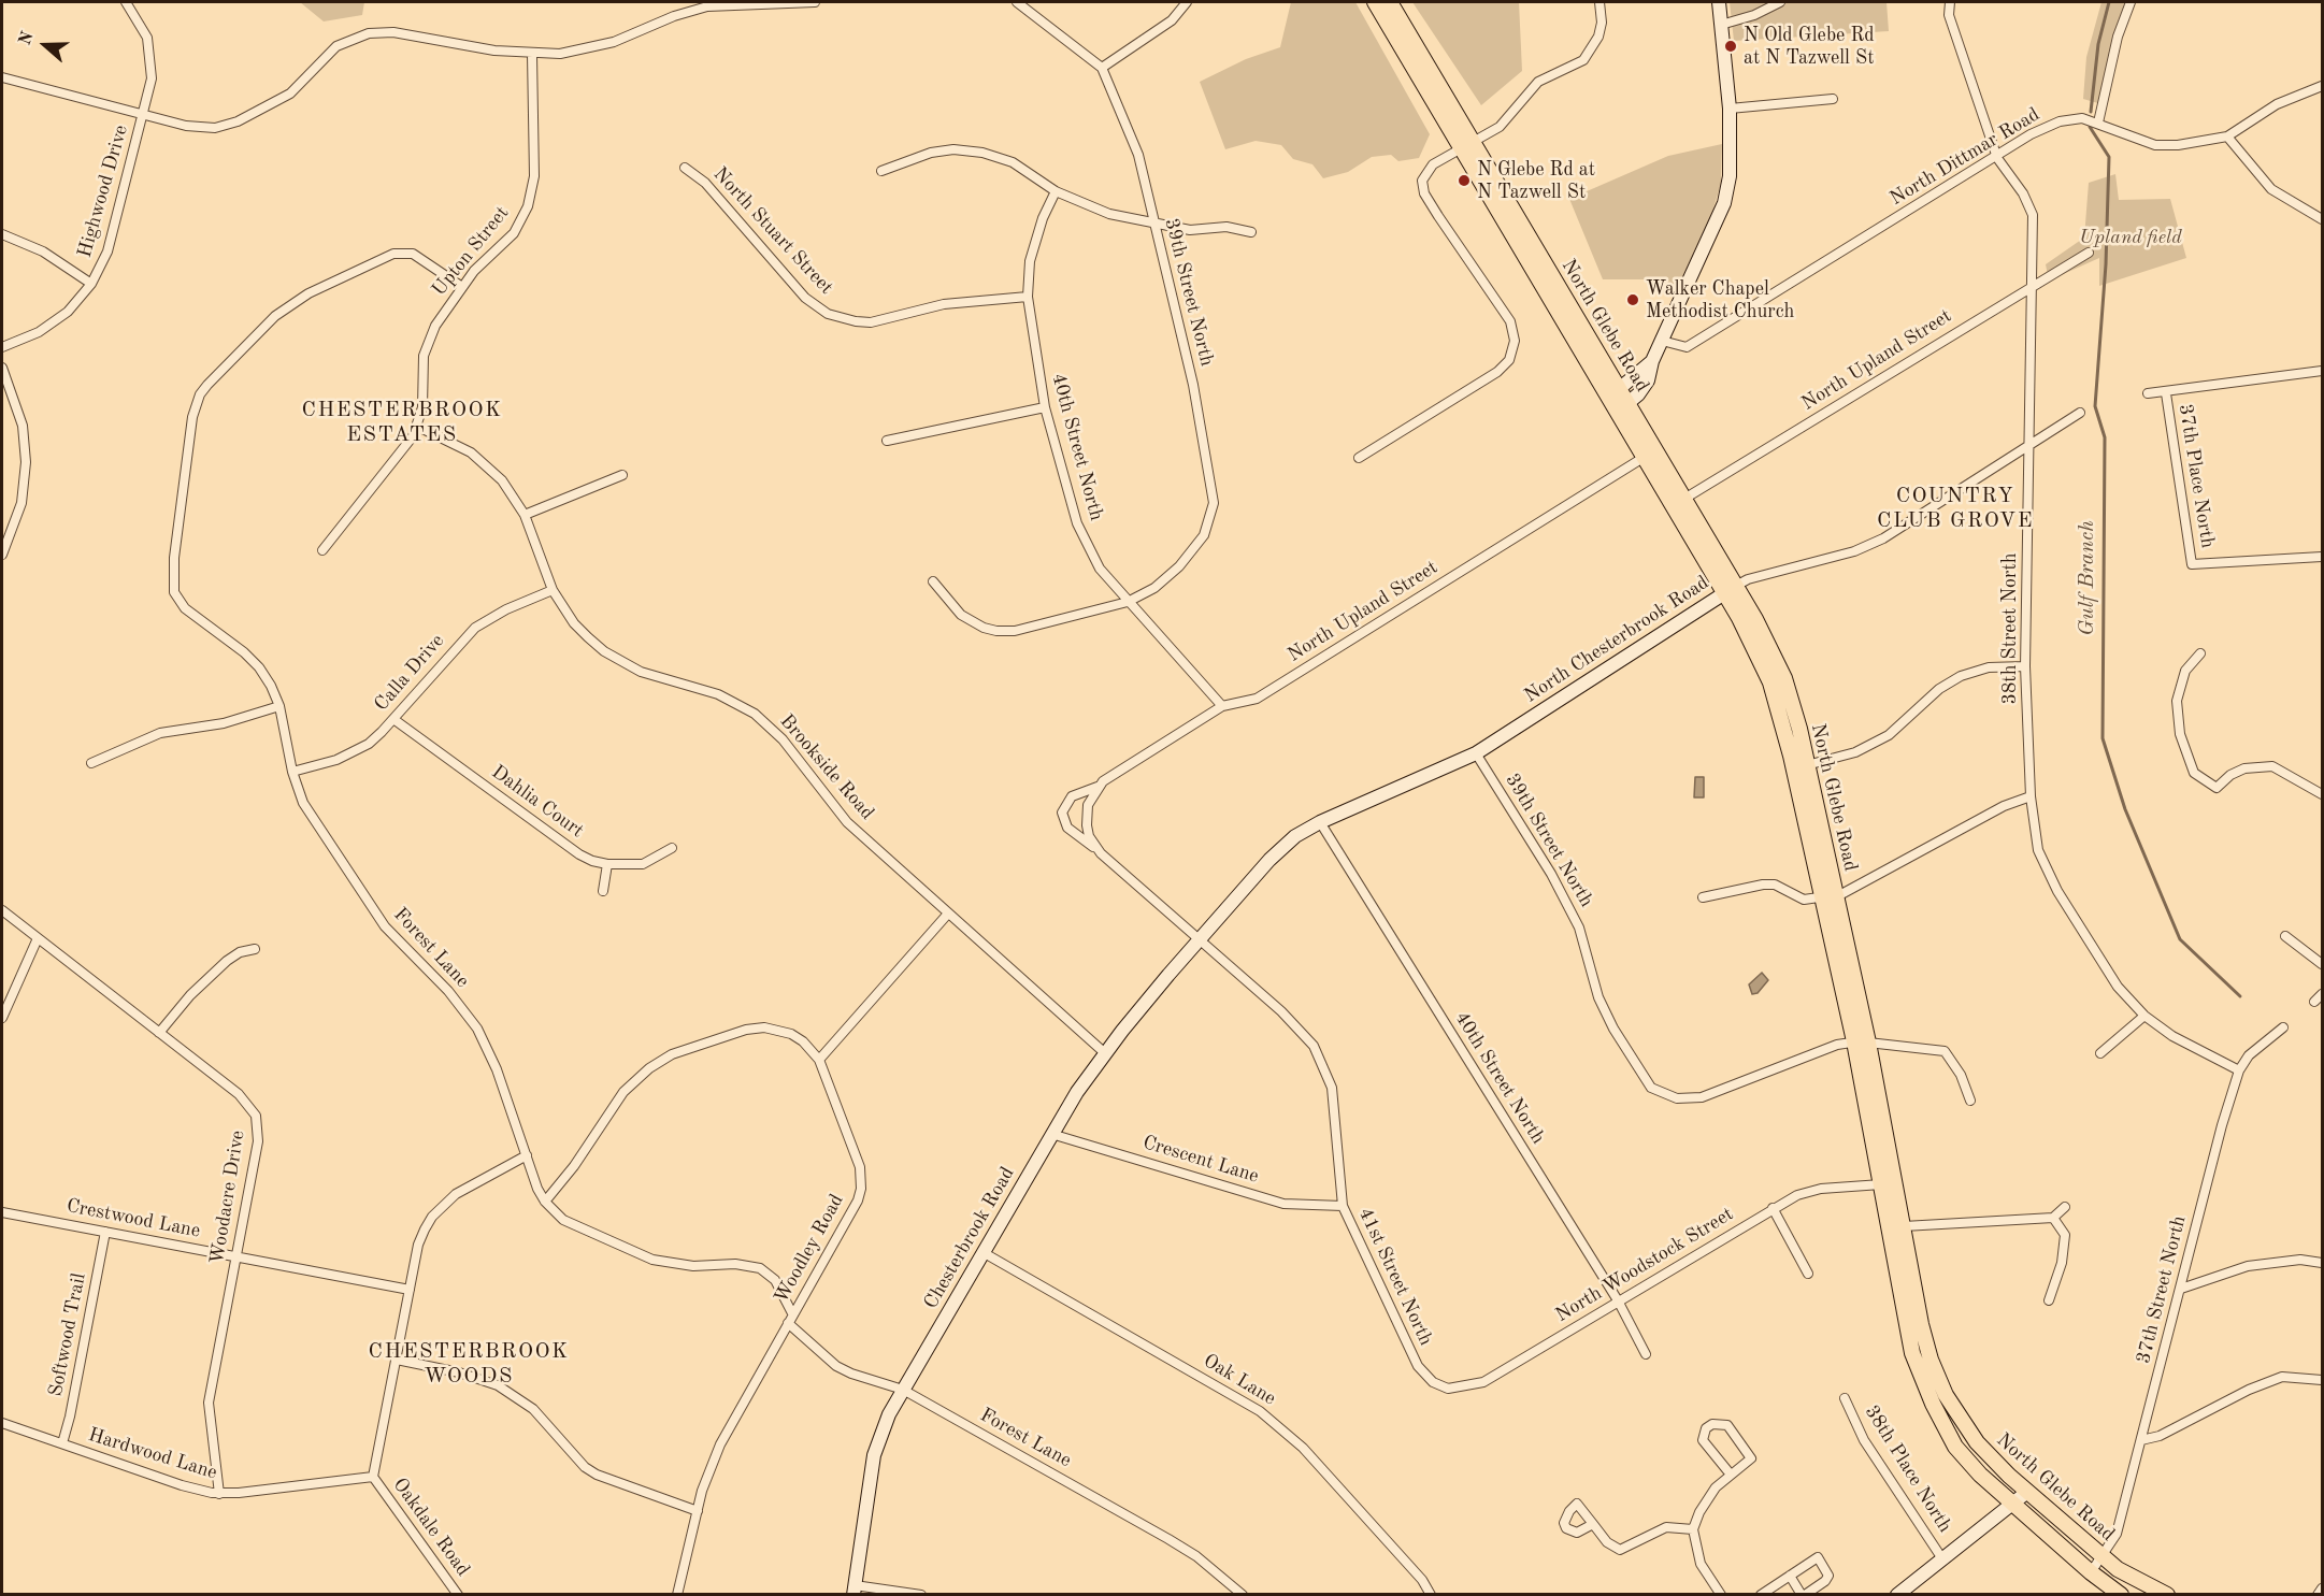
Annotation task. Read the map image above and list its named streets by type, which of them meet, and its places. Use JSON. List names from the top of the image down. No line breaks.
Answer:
{"streets":{"main road":["North Glebe Road"],"street":["North Dittmar Road","Highwood Drive","North Stuart Street","Upton Street","39th Street North","North Upland Street","40th Street North","37th Place North","38th Street North","North Chesterbrook Road","Calla Drive","Brookside Road","Dahlia Court","Forest Lane","Crescent Lane","Woodacre Drive","Crestwood Lane","Chesterbrook Road","Woodley Road","North Woodstock Street","41st Street North","37th Street North","Softwood Trail","Oak Lane","Hardwood Lane","38th Place North","Oakdale Road"]},"crossings":[["North Dittmar Road","38th Street North"],["North Stuart Street","40th Street North"],["Upton Street","Brookside Road"],["Upton Street","Forest Lane"],["39th Street North","North Glebe Road"],["39th Street North","40th Street North"],["39th Street North","North Chesterbrook Road"],["North Glebe Road","North Upland Street"],["North Glebe Road","North Chesterbrook Road"],["North Glebe Road","North Woodstock Street"],["North Glebe Road","37th Street North"],["North Upland Street","40th Street North"],["North Upland Street","38th Street North"],["North Upland Street","41st Street North"],["40th Street North","North Chesterbrook Road"],["40th Street North","North Woodstock Street"],["38th Street North","North Chesterbrook Road"],["38th Street North","37th Street North"],["North Chesterbrook Road","Chesterbrook Road"],["North Chesterbrook Road","41st Street North"],["Calla Drive","Brookside Road"],["Calla Drive","Dahlia Court"],["Calla Drive","Forest Lane"],["Brookside Road","Chesterbrook Road"],["Forest Lane","Chesterbrook Road"],["Forest Lane","Woodley Road"],["Forest Lane","Oakdale Road"],["Crescent Lane","Chesterbrook Road"],["Crescent Lane","41st Street North"],["Woodacre Drive","Crestwood Lane"],["Woodacre Drive","Hardwood Lane"],["Crestwood Lane","Softwood Trail"],["Crestwood Lane","Oakdale Road"],["Chesterbrook Road","41st Street North"],["Chesterbrook Road","Oak Lane"],["North Woodstock Street","41st Street North"],["Softwood Trail","Hardwood Lane"],["Hardwood Lane","Oakdale Road"]],"districts":["CHESTERBROOK ESTATES","COUNTRY CLUB GROVE","CHESTERBROOK WOODS"],"water":["Gulf Branch"],"parks":["Upland field"],"places":["N Old Glebe Rd at N Tazwell St","N Glebe Rd at N Tazwell St","Walker Chapel Methodist Church"],"north":"left"}
